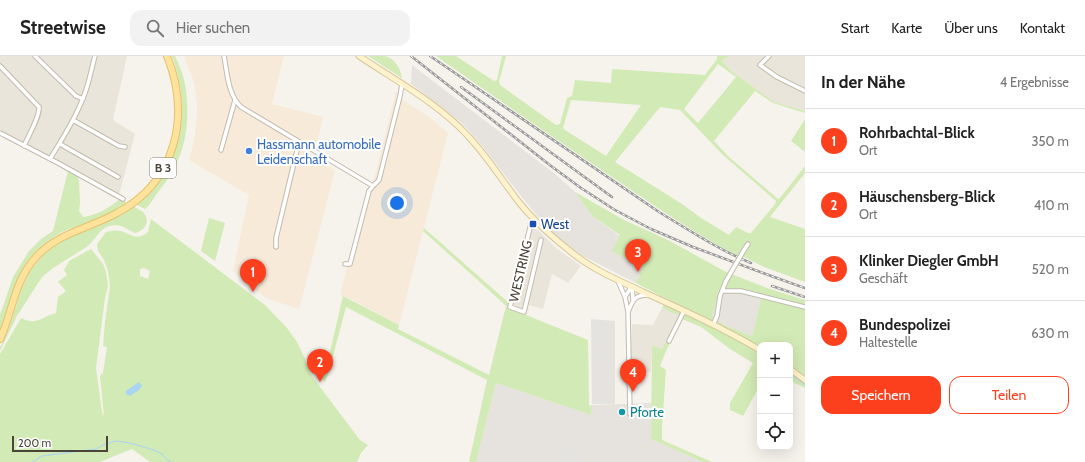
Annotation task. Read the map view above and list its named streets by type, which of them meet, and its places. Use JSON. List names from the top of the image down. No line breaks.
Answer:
{"streets":{"main road":["B 3"],"street":["WESTRING"]},"places":{"other":["Hassmann automobile Leidenschaft","Pforte"],"transit":["West"]},"scale_bar":"200 m","page":{"header":"Streetwise","search":"Hier suchen","nav":["Start","Karte","Über uns","Kontakt"],"heading":["In der Nähe","4 Ergebnisse"],"list":[{"mark":"1","name":"Rohrbachtal-Blick","note":"Ort","value":"350 m"},{"mark":"2","name":"Häuschensberg-Blick","note":"Ort","value":"410 m"},{"mark":"3","name":"Klinker Diegler GmbH","note":"Geschäft","value":"520 m"},{"mark":"4","name":"Bundespolizei","note":"Haltestelle","value":"630 m"}],"pins":["3","1","2","4"],"map_buttons":["+","−"],"buttons":["Speichern","Teilen"],"scale":"200 m"}}
